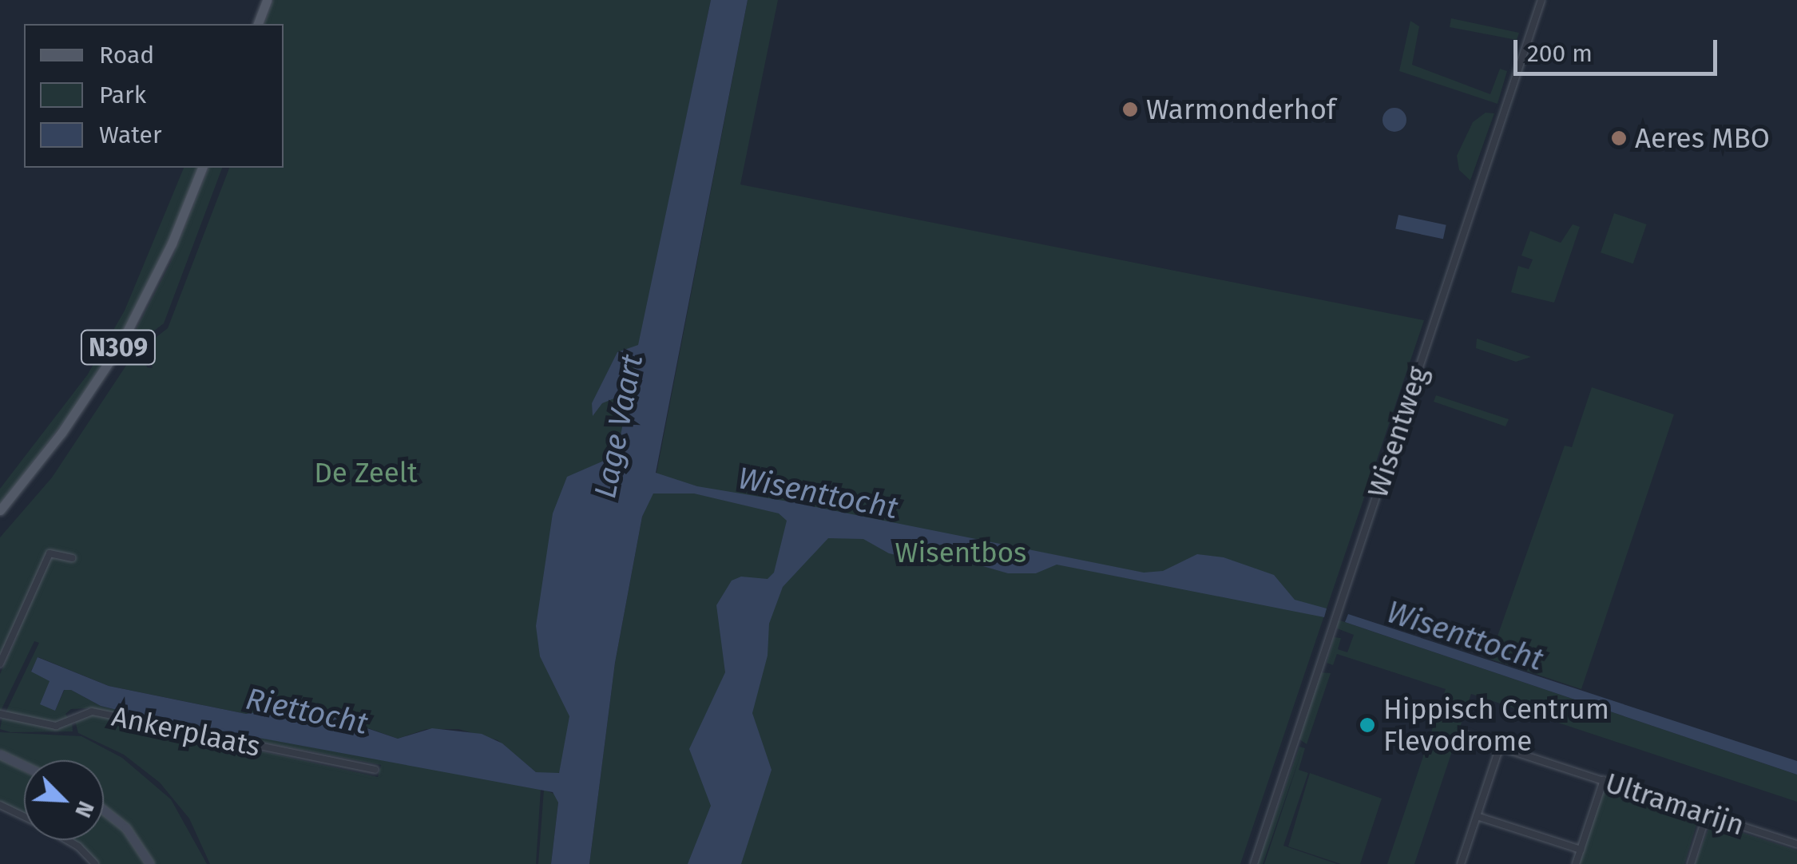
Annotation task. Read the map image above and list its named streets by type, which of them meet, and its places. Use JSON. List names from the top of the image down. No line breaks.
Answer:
{"streets":{"main road":["N309"],"street":["Wisentweg","Ankerplaats","Ultramarijn"]},"water":["Lage Vaart","Wisenttocht","Riettocht"],"parks":["De Zeelt","Wisentbos"],"places":["Warmonderhof","Aeres MBO","Hippisch Centrum Flevodrome"],"legend":["Road","Park","Water"],"scale_bar":"200 m","north":"bottom right"}
